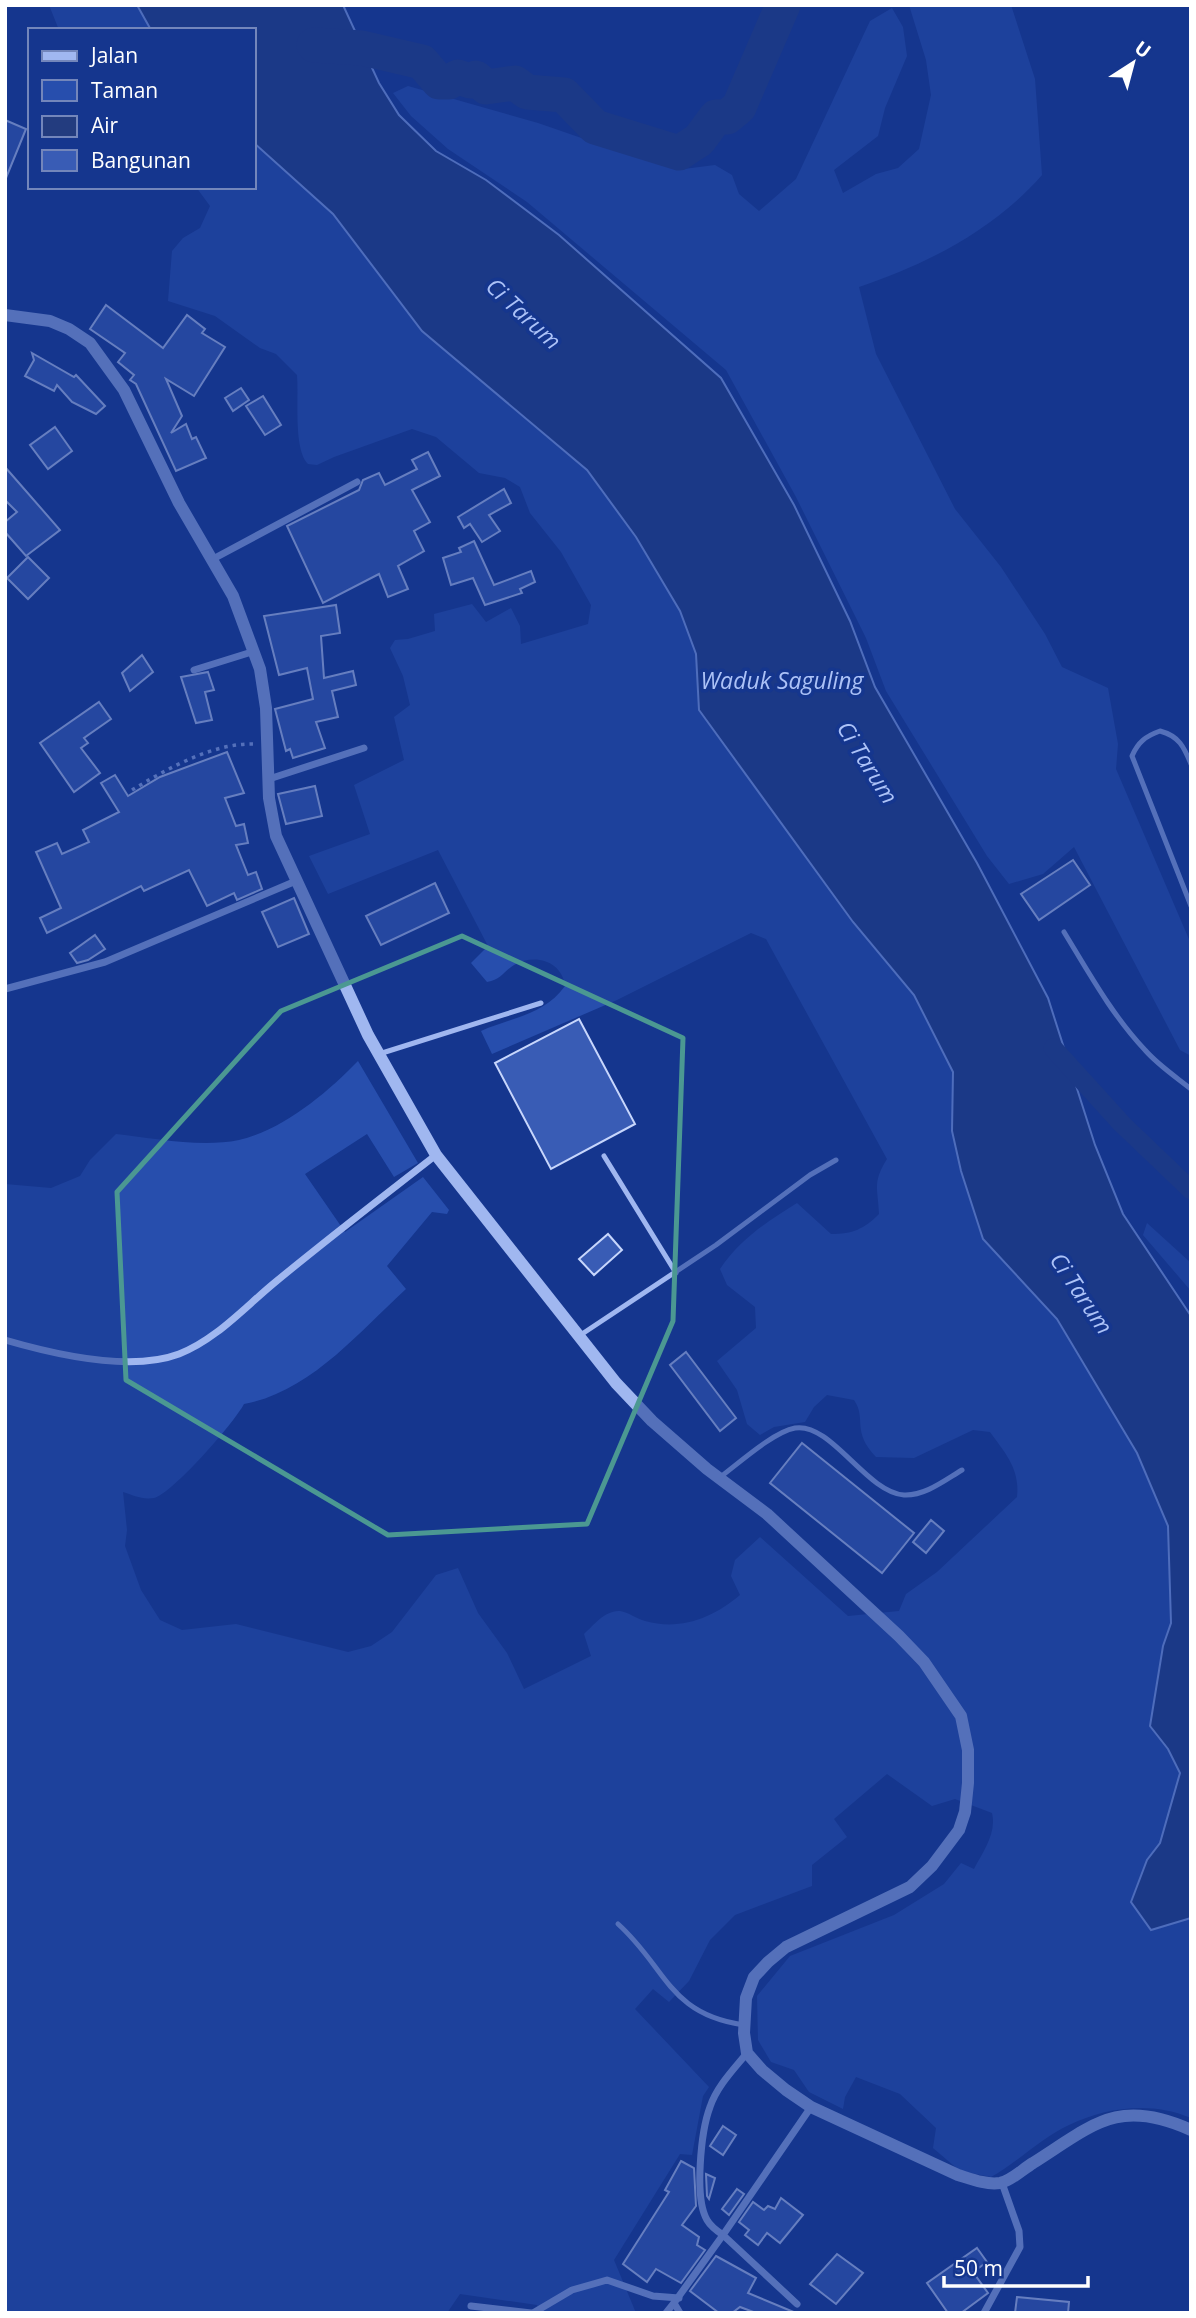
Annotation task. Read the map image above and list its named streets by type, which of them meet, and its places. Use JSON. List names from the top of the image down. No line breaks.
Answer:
{"water":["Ci Tarum","Waduk Saguling"],"legend":["Jalan","Taman","Air","Bangunan"],"scale_bar":"50 m","north":"top right"}
